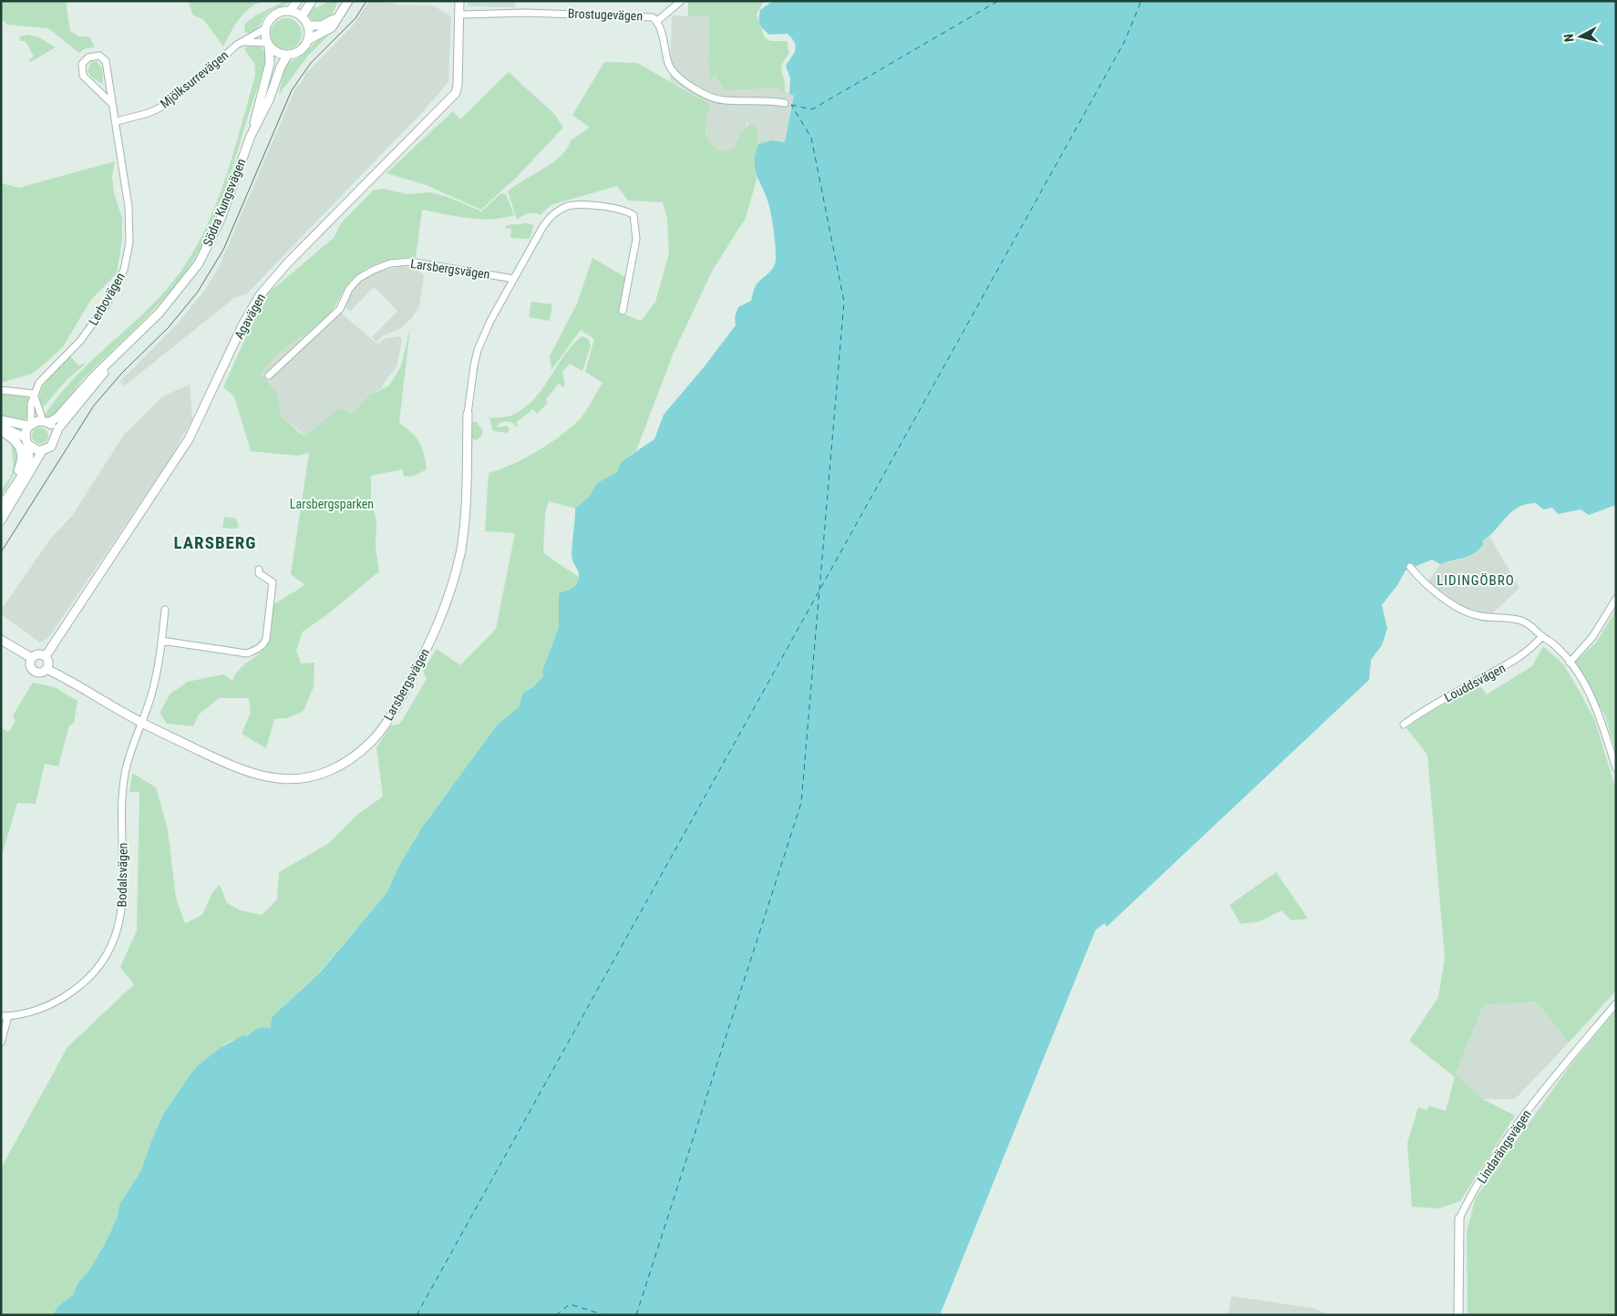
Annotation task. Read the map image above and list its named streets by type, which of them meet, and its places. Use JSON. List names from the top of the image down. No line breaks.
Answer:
{"streets":{"street":["Brostugevägen","Mjölksurrevägen","Södra Kungsvägen","Larsbergsvägen","Lerbovägen","Agavägen","Louddsvägen","Bodalsvägen","Lindarängsvägen"]},"crossings":[["Brostugevägen","Agavägen"],["Mjölksurrevägen","Södra Kungsvägen"],["Mjölksurrevägen","Lerbovägen"],["Södra Kungsvägen","Lerbovägen"],["Larsbergsvägen","Agavägen"],["Larsbergsvägen","Bodalsvägen"]],"districts":["LARSBERG","LIDINGÖBRO"],"parks":["Larsbergsparken"],"north":"left"}
